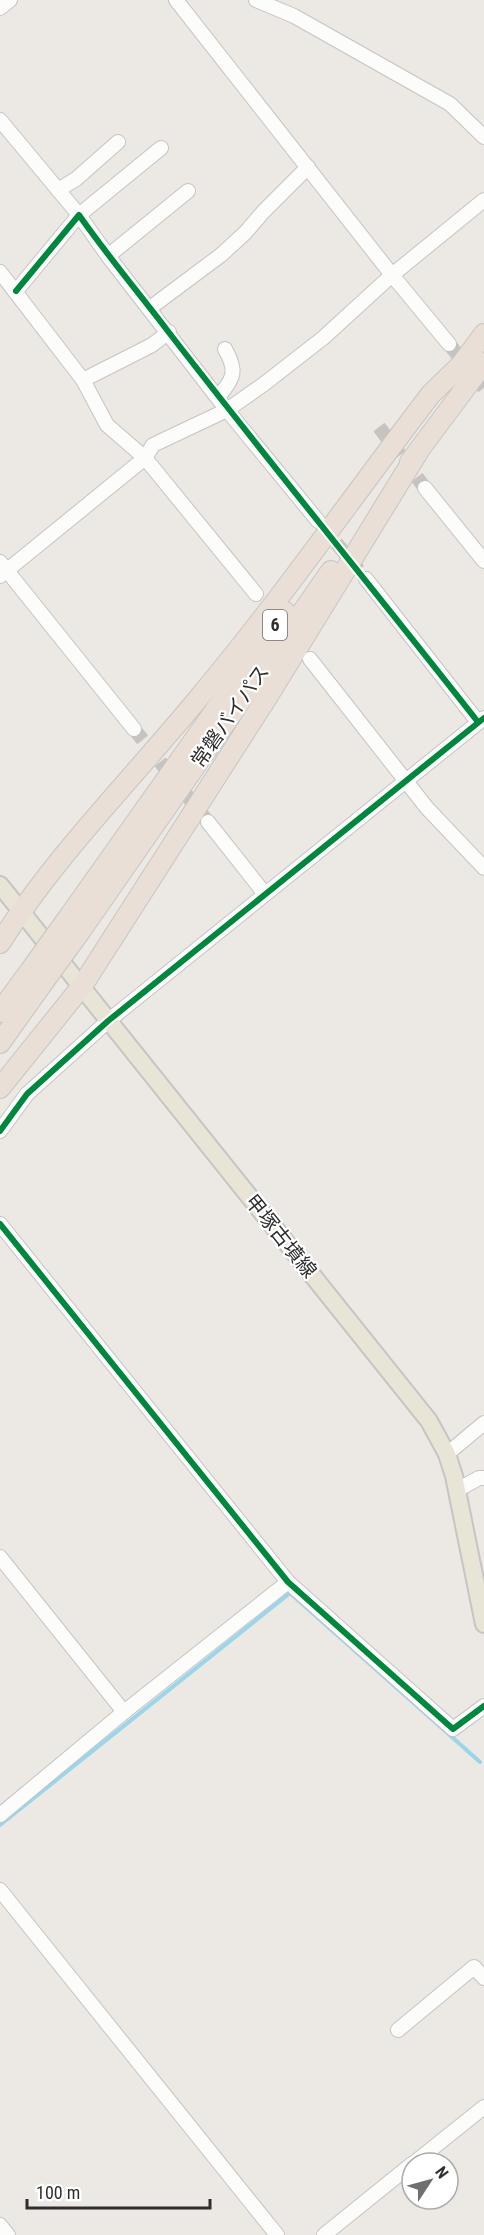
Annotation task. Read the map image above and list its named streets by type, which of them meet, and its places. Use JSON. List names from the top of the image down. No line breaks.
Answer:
{"streets":{"highway":["6","常磐バイパス"],"main road":["甲塚古墳線"]},"scale_bar":"100 m","north":"top right"}
